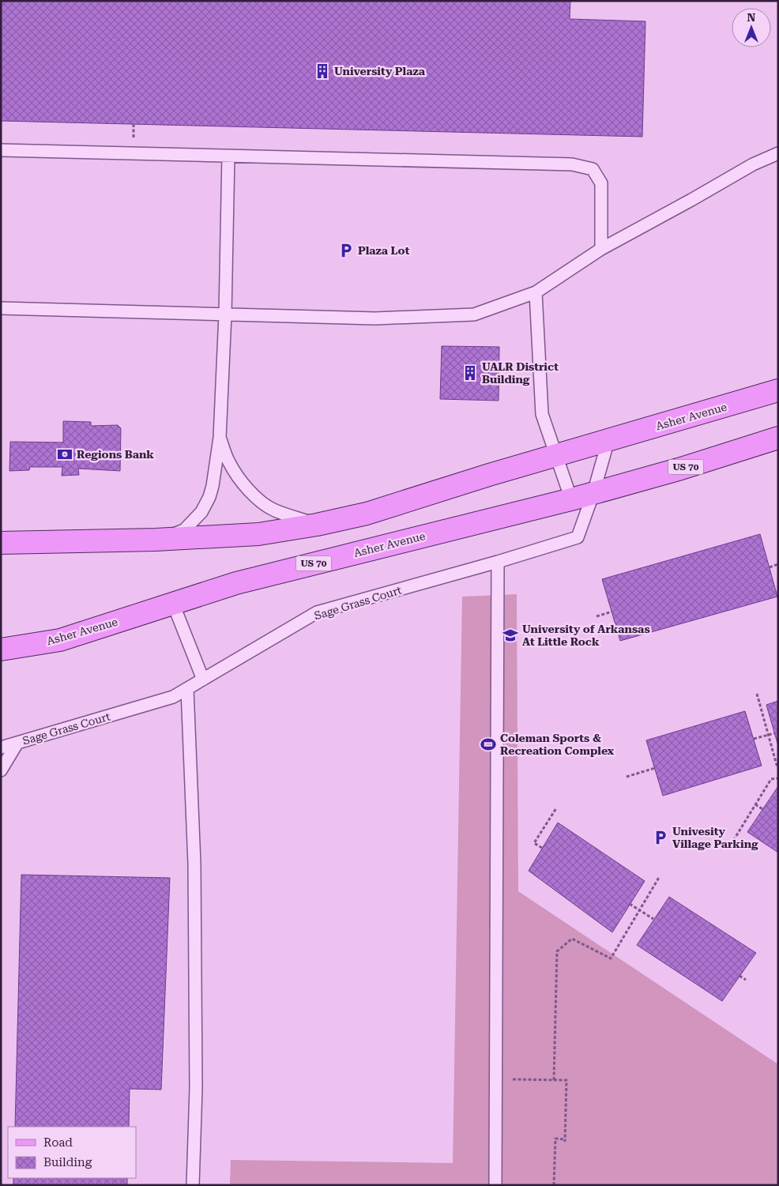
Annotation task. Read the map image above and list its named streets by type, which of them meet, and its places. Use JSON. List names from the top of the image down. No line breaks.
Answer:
{"streets":{"main road":["Asher Avenue","US 70"],"lane":["Sage Grass Court"]},"crossings":[["Asher Avenue","Sage Grass Court"]],"places":{"building":["University Plaza","UALR District Building"],"parking":["Plaza Lot","Univesity Village Parking"],"bank":["Regions Bank"],"school or university":["University of Arkansas At Little Rock"],"sports":["Coleman Sports & Recreation Complex"]},"legend":["Road","Building"],"north":"top"}
